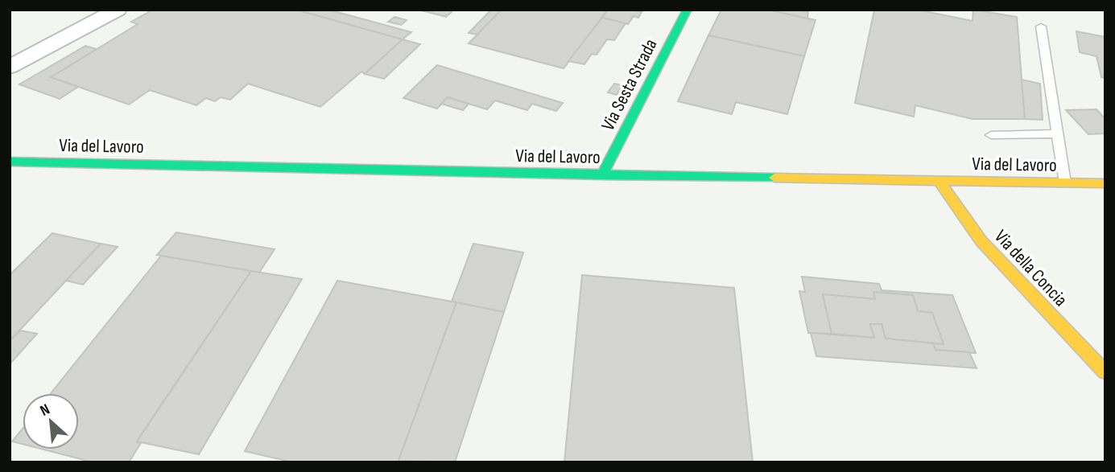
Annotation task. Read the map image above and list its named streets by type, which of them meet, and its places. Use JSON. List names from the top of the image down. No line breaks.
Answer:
{"streets":{"street":["Via Sesta Strada","Via del Lavoro","Via della Concia"]},"crossings":[["Via Sesta Strada","Via del Lavoro"],["Via del Lavoro","Via della Concia"]],"north":"top left"}
